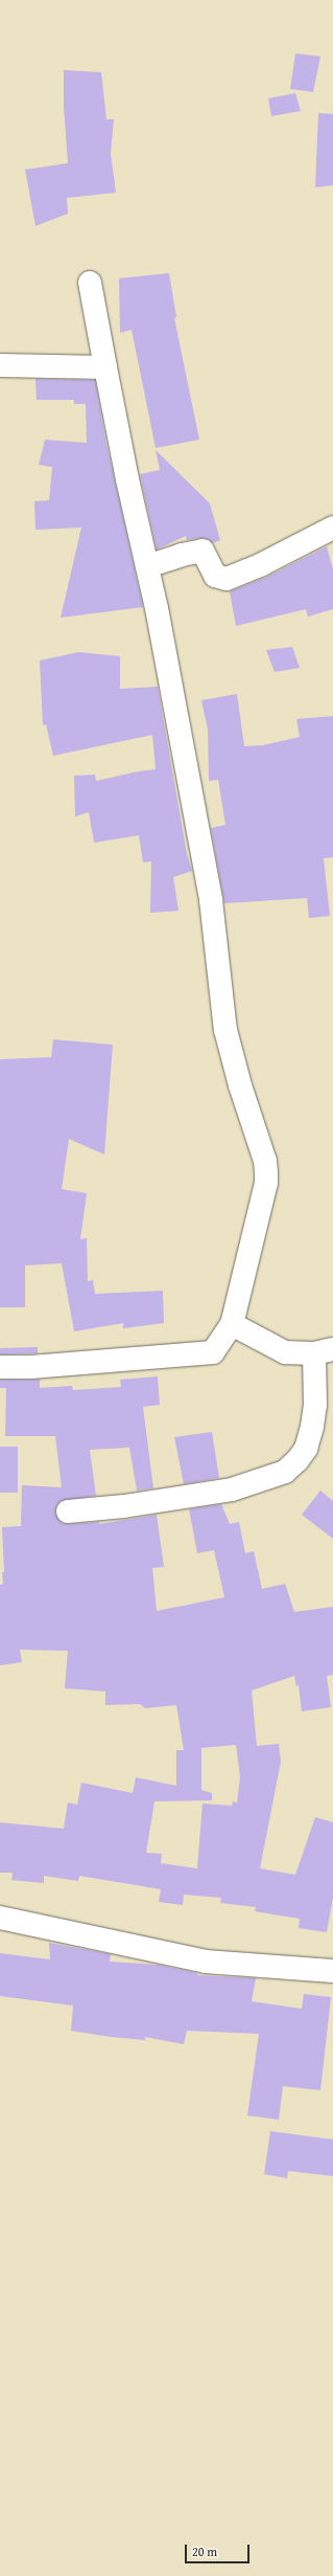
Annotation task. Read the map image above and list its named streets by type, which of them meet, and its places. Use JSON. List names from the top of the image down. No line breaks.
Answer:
{"scale_bar":"20 m"}
